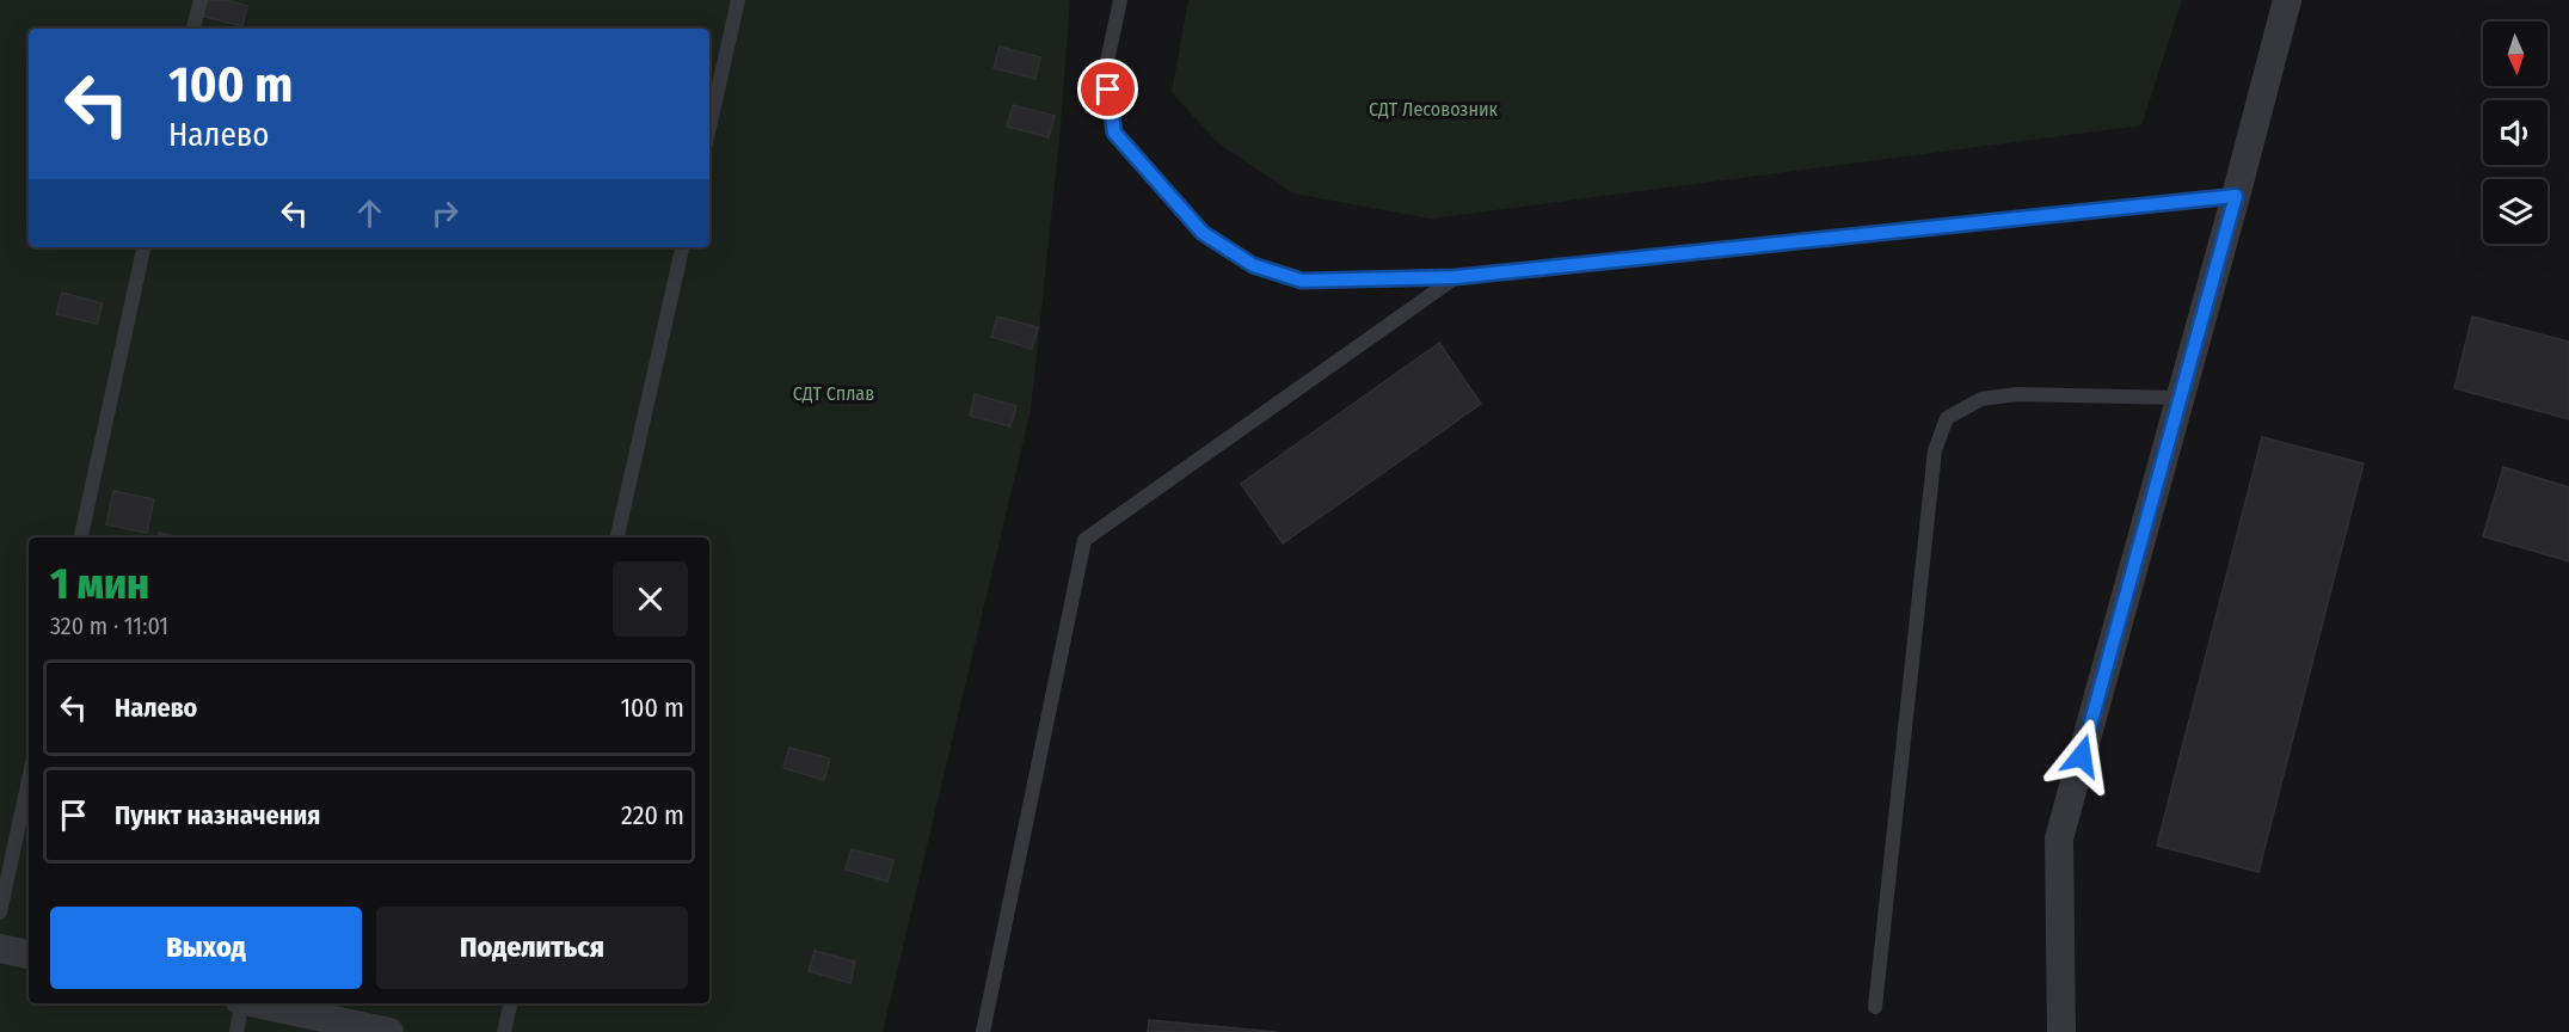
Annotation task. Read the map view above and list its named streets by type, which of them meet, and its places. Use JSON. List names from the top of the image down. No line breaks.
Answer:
{"parks":["СДТ Лесовозник","СДТ Сплав"],"north":"bottom","page":{"turn":["100 m","Налево"],"heading":["1 мин","320 m · 11:01"],"list":[{"name":"Налево","value":"100 m"},{"name":"Пункт назначения","value":"220 m"}],"buttons":["Выход","Поделиться"]}}
